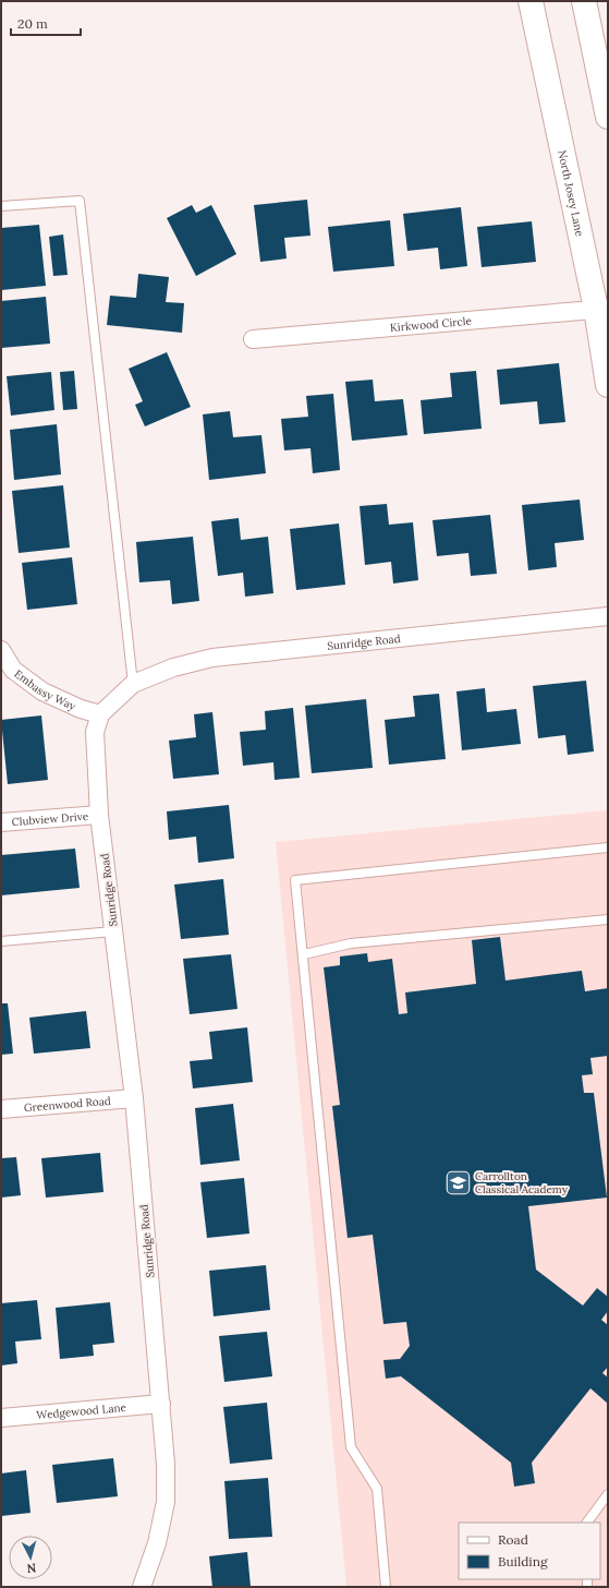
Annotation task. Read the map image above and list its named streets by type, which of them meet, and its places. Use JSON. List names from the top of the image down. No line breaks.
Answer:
{"streets":{"main road":["North Josey Lane"],"street":["Kirkwood Circle","Sunridge Road","Embassy Way","Clubview Drive","Greenwood Road","Wedgewood Lane"]},"crossings":[["North Josey Lane","Kirkwood Circle"],["Sunridge Road","Embassy Way"],["Sunridge Road","Clubview Drive"],["Sunridge Road","Greenwood Road"],["Sunridge Road","Wedgewood Lane"]],"places":{"school or university":["Carrollton Classical Academy"]},"legend":["Road","Building"],"scale_bar":"20 m","north":"bottom"}
